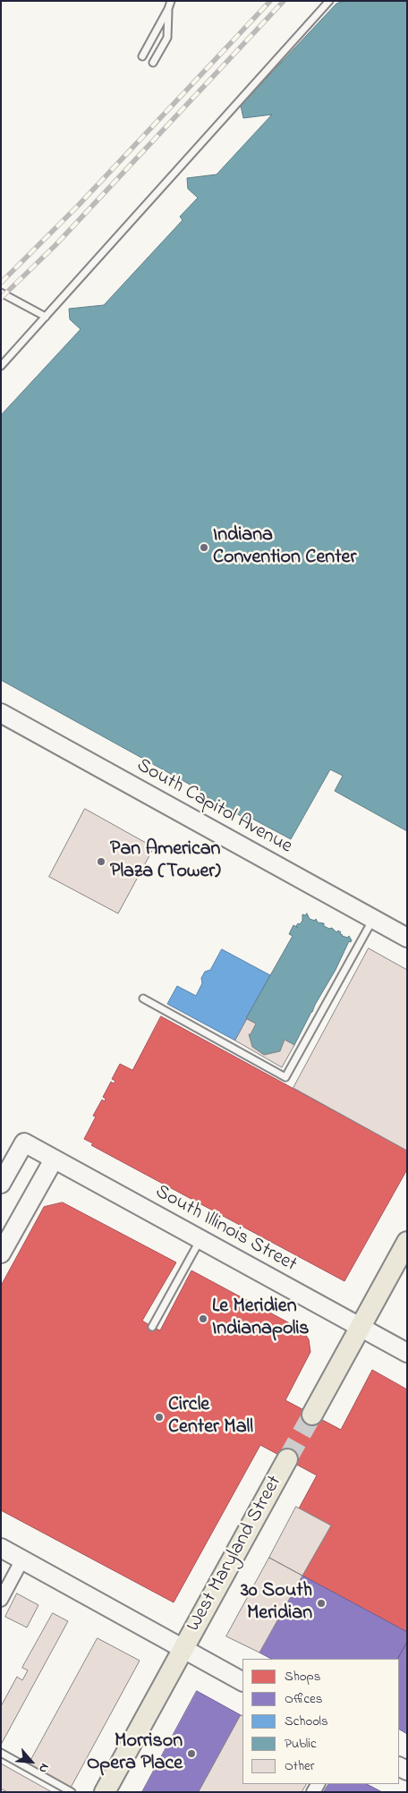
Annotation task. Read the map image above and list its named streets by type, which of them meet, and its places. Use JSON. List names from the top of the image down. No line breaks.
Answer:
{"streets":{"main road":["South Capitol Avenue","South Illinois Street","West Maryland Street"]},"places":["Indiana Convention Center","Pan American Plaza (Tower)","Le Meridien Indianapolis","Circle Center Mall","30 South Meridian","Morrison Opera Place"],"legend":["Shops","Offices","Schools","Public","Other"],"north":"bottom right"}
